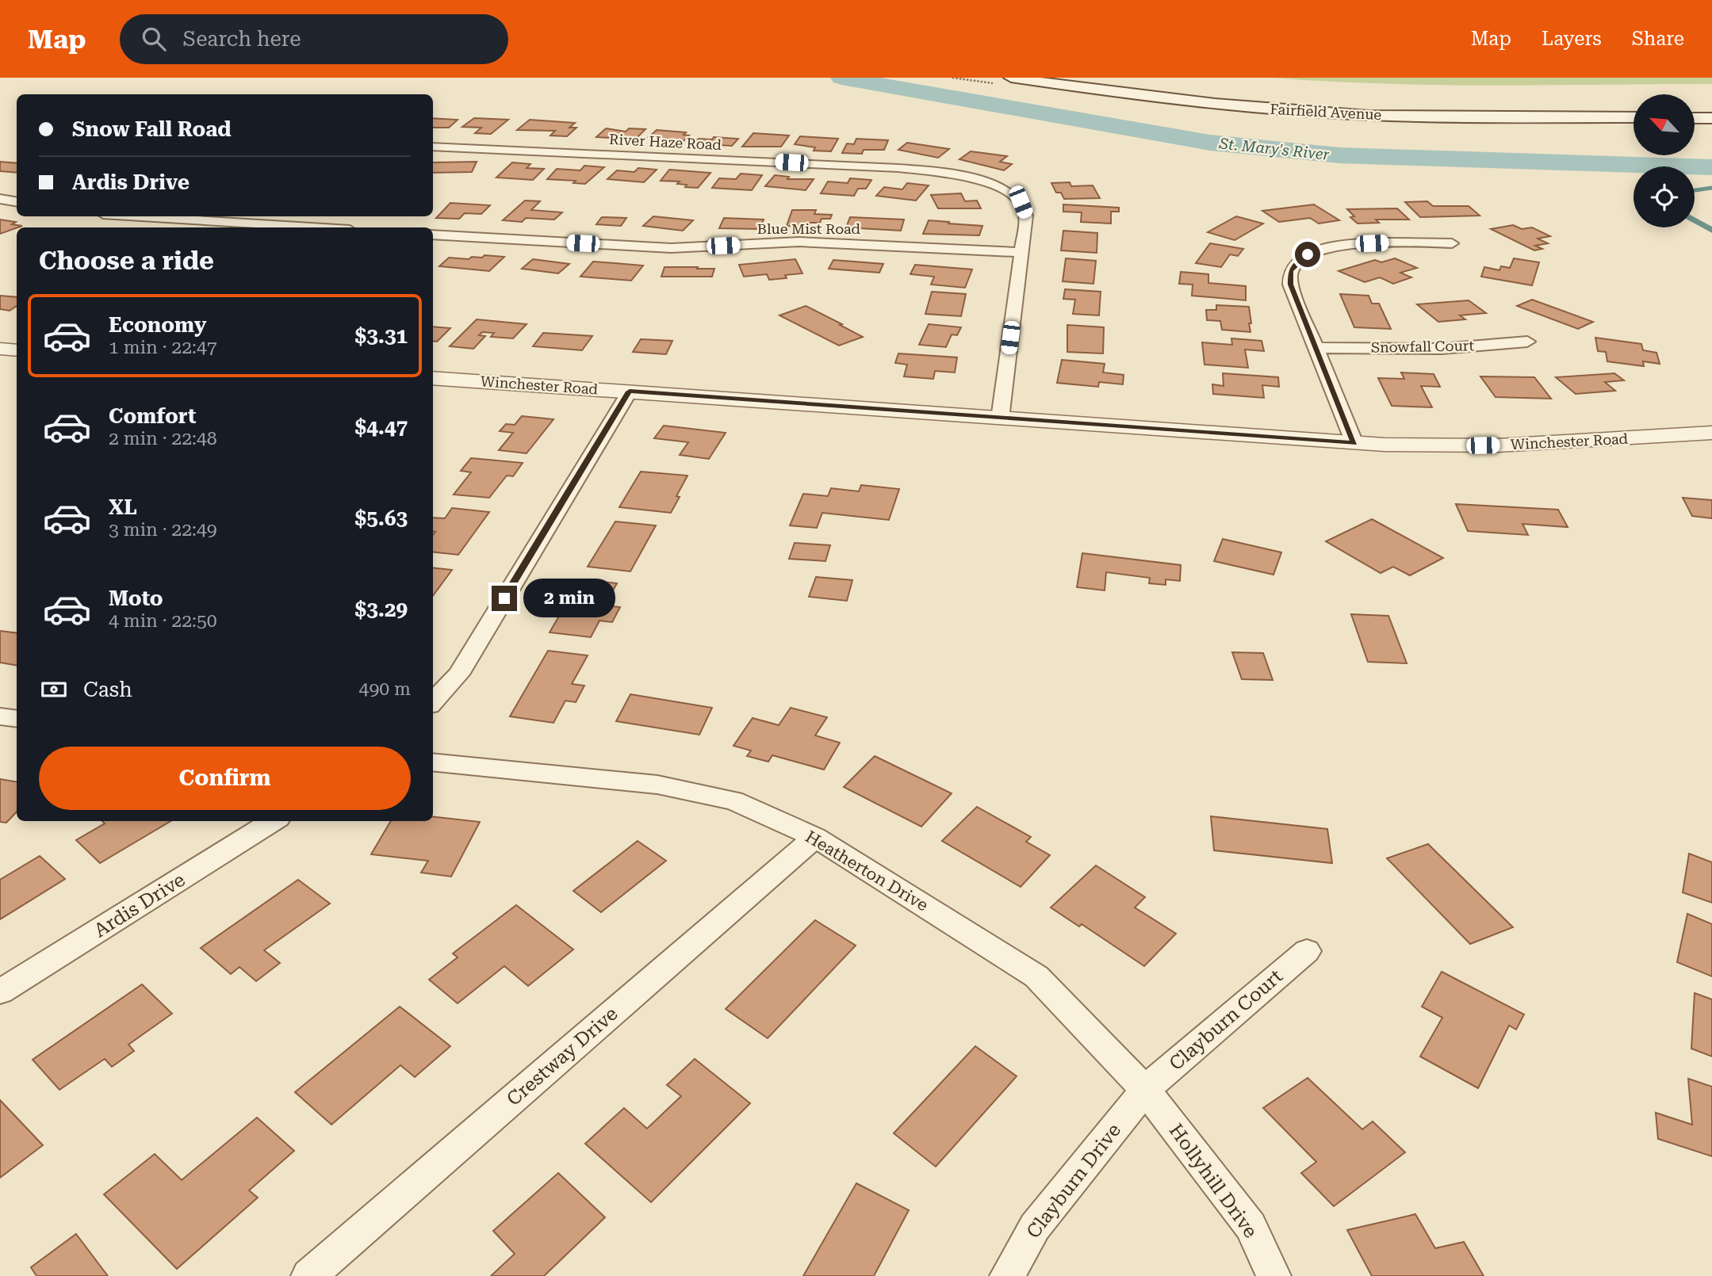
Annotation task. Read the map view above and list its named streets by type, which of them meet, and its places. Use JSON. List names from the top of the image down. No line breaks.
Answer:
{"streets":{"main road":["Fairfield Avenue"],"street":["River Haze Road","Blue Mist Road","Snowfall Court","Winchester Road","Heatherton Drive","Ardis Drive","Clayburn Court","Crestway Drive","Clayburn Drive","Hollyhill Drive"]},"crossings":[["River Haze Road","Blue Mist Road"],["River Haze Road","Winchester Road"],["Heatherton Drive","Clayburn Court"],["Heatherton Drive","Crestway Drive"],["Heatherton Drive","Clayburn Drive"],["Heatherton Drive","Hollyhill Drive"],["Clayburn Court","Clayburn Drive"],["Clayburn Court","Hollyhill Drive"],["Clayburn Drive","Hollyhill Drive"]],"water":["St. Mary's River"],"north":"top left","page":{"header":"Map","search":"Search here","nav":["Map","Layers","Share"],"banner":["Snow Fall Road","Ardis Drive"],"heading":"Choose a ride","list":[{"name":"Economy","note":"1 min · 22:47","value":"$3.31"},{"name":"Comfort","note":"2 min · 22:48","value":"$4.47"},{"name":"XL","note":"3 min · 22:49","value":"$5.63"},{"name":"Moto","note":"4 min · 22:50","value":"$3.29"}],"bubble":"2 min","pay":["Cash","490 m"],"buttons":"Confirm"}}
